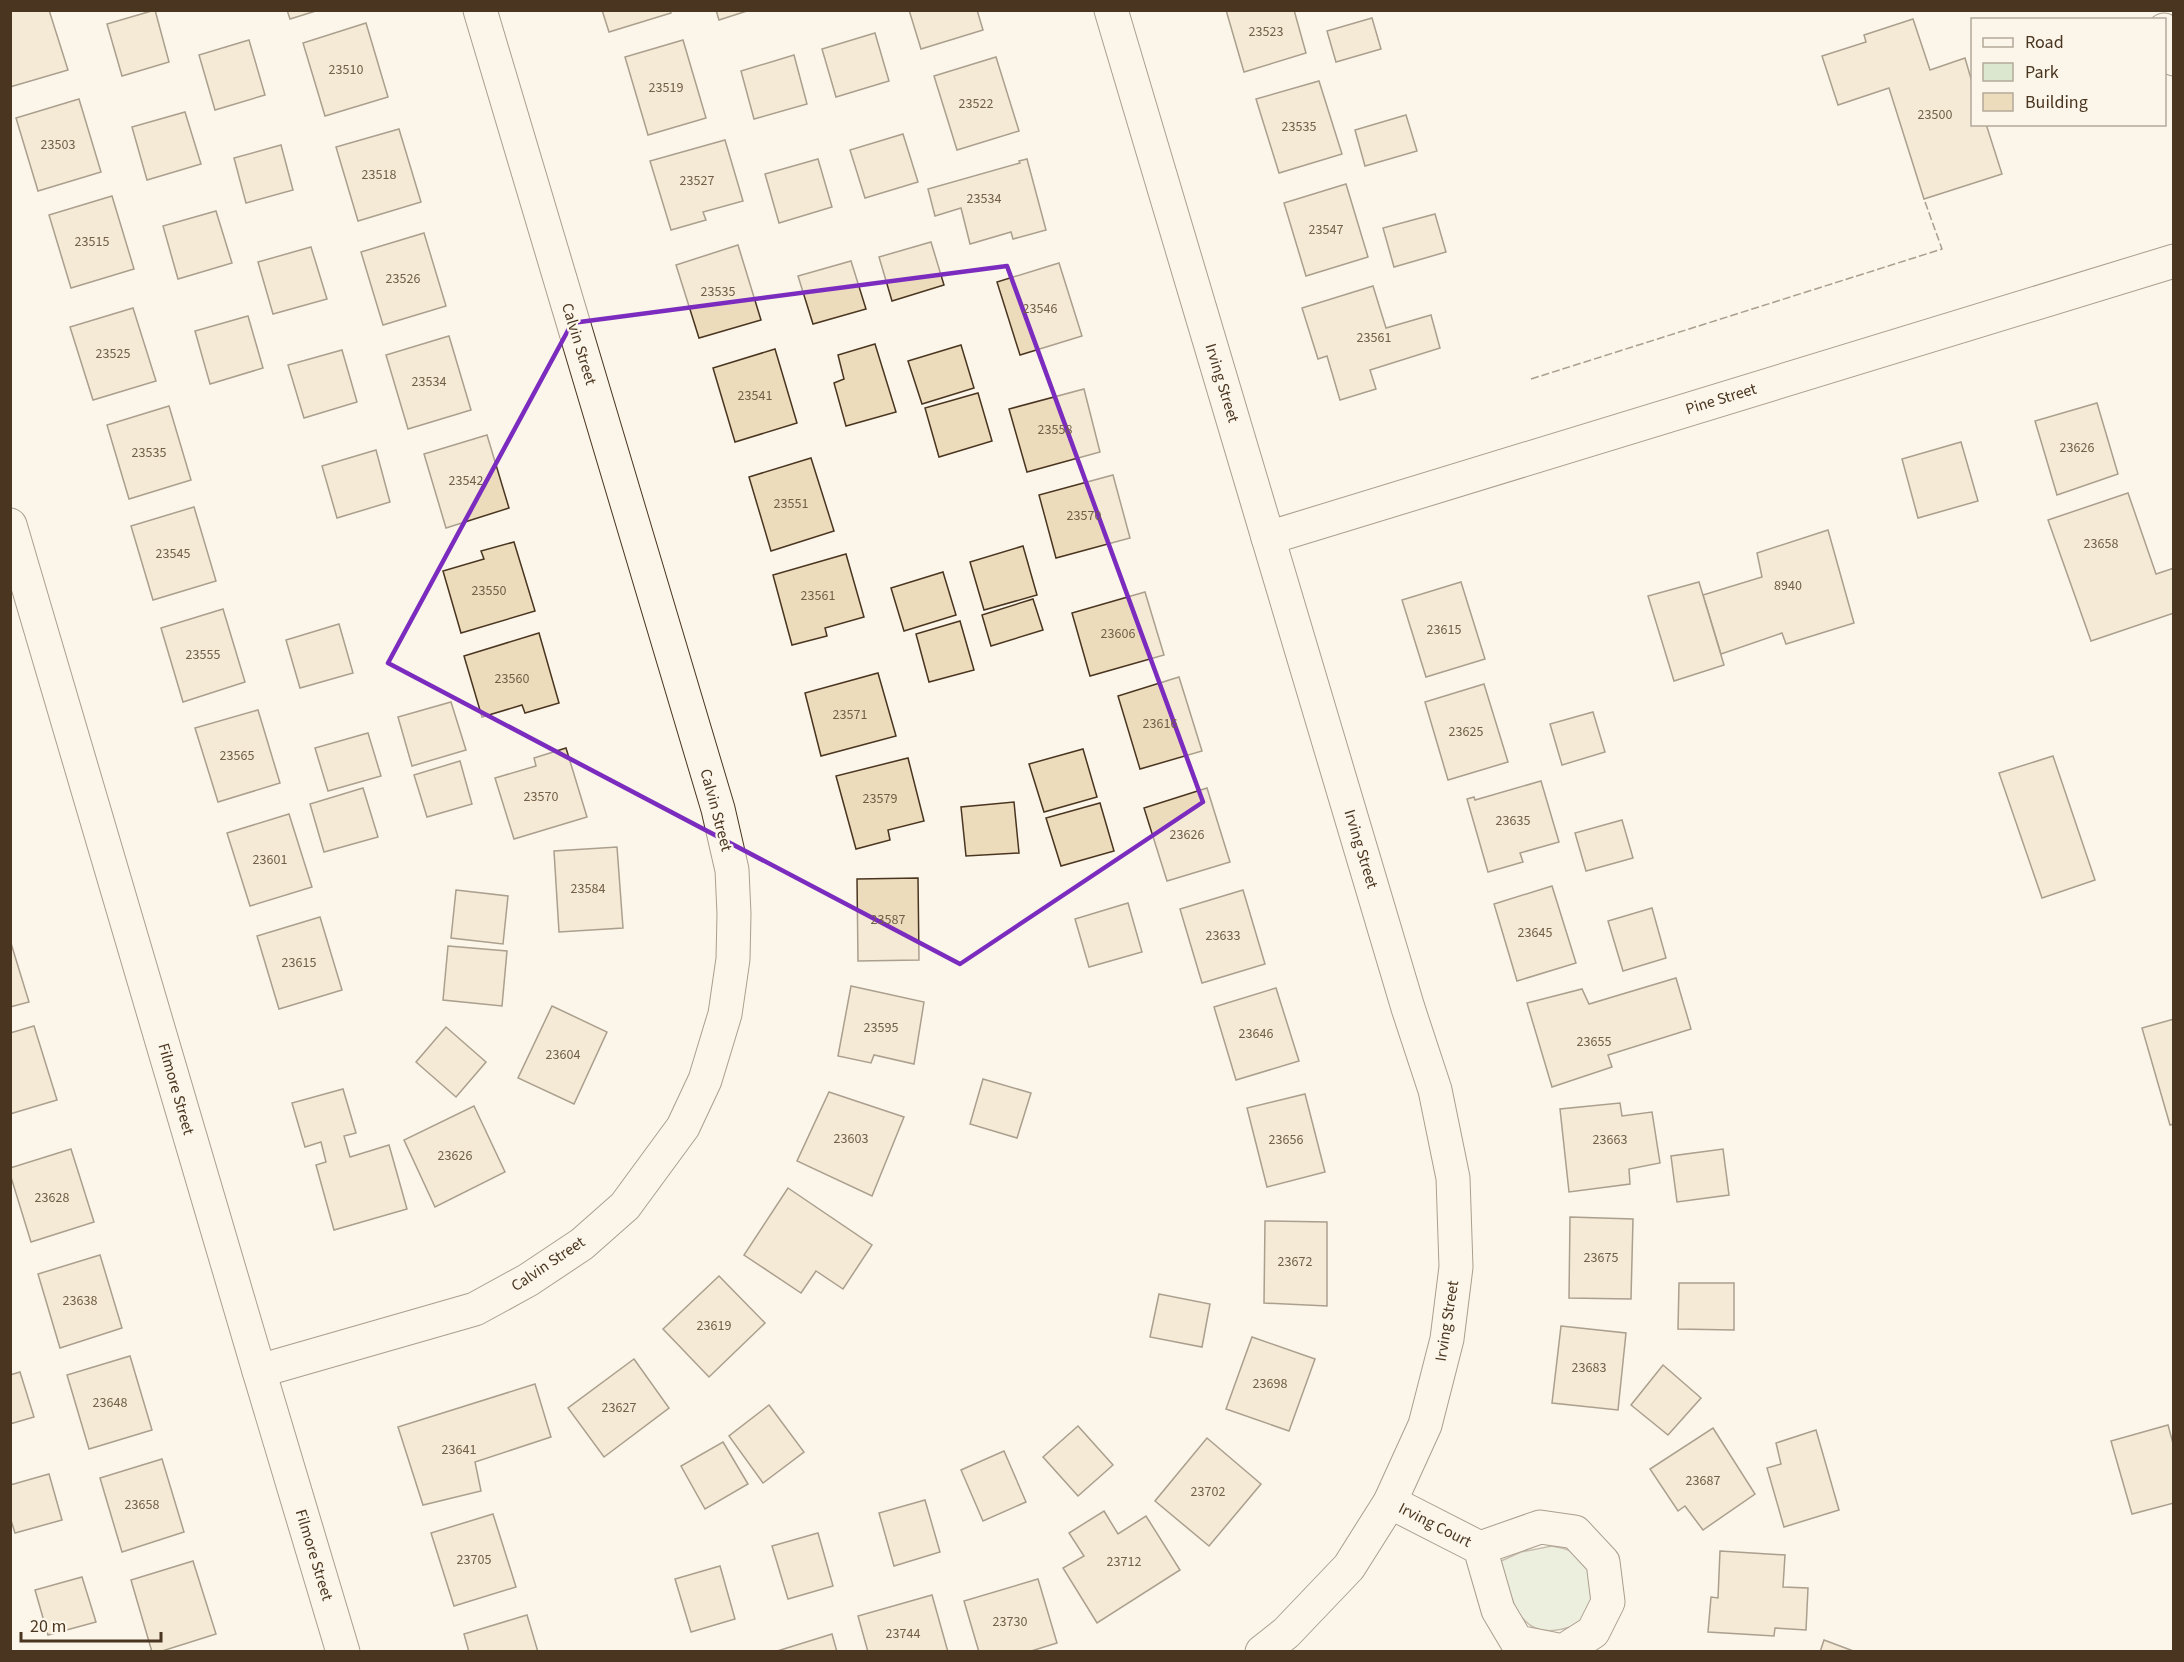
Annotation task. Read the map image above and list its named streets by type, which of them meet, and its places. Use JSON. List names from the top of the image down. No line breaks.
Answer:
{"streets":{"street":["Calvin Street","Irving Street","Pine Street","Filmore Street","Irving Court"]},"crossings":[["Calvin Street","Filmore Street"],["Irving Street","Pine Street"],["Irving Street","Irving Court"]],"house_numbers":["23523","23510","23519","23522","23500","23535","23503","23518","23527","23534","23547","23515","23526","23535","23546","23561","23525","23534","23541","23558","23626","23535","23542","23551","23570","23658","23545","8940","23550","23561","23615","23606","23555","23560","23571","23616","23625","23565","23570","23579","23635","23626","23601","23584","23587","23645","23633","23615","23595","23646","23655","23604","23603","23656","23663","23626","23628","23675","23672","23638","23619","23683","23698","23648","23627","23641","23687","23702","23658","23705","23712","23730","23744"],"legend":["Road","Park","Building"],"scale_bar":"20 m"}
